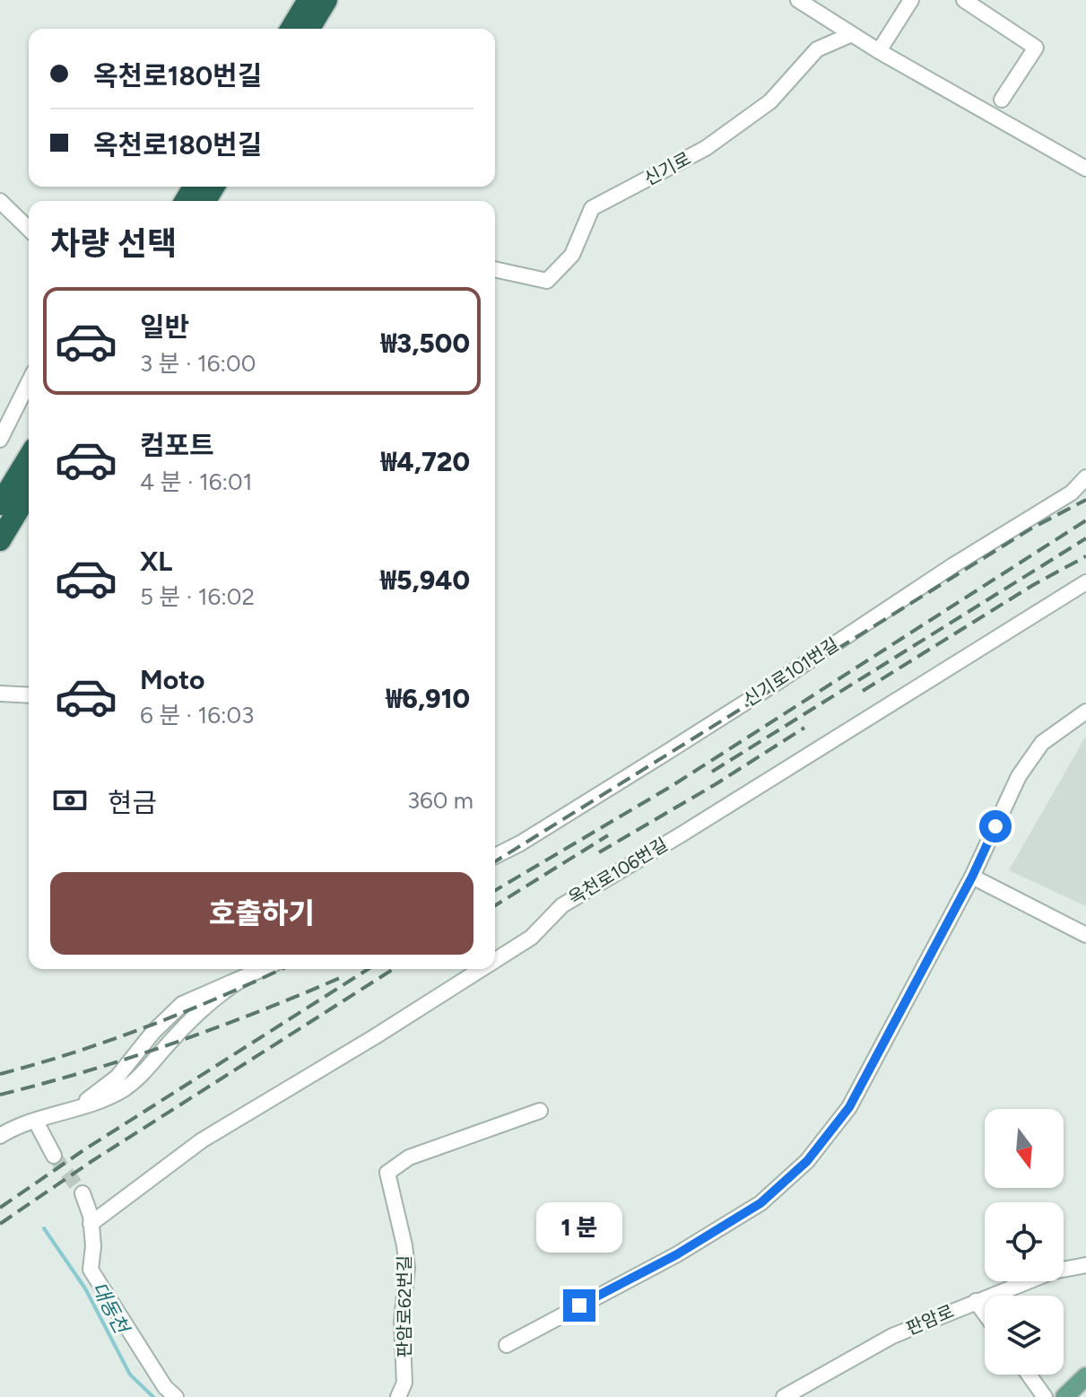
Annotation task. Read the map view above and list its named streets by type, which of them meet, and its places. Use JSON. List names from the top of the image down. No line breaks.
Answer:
{"streets":{"street":["신기로","신기로101번길","옥천로106번길","판암로62번길","판암로"]},"water":["대동천"],"north":"bottom","page":{"banner":["옥천로180번길","옥천로180번길"],"heading":"차량 선택","list":[{"name":"일반","note":"3 분 · 16:00","value":"₩3,500"},{"name":"컴포트","note":"4 분 · 16:01","value":"₩4,720"},{"name":"XL","note":"5 분 · 16:02","value":"₩5,940"},{"name":"Moto","note":"6 분 · 16:03","value":"₩6,910"}],"pay":["현금","360 m"],"buttons":"호출하기","bubble":"1 분"}}
